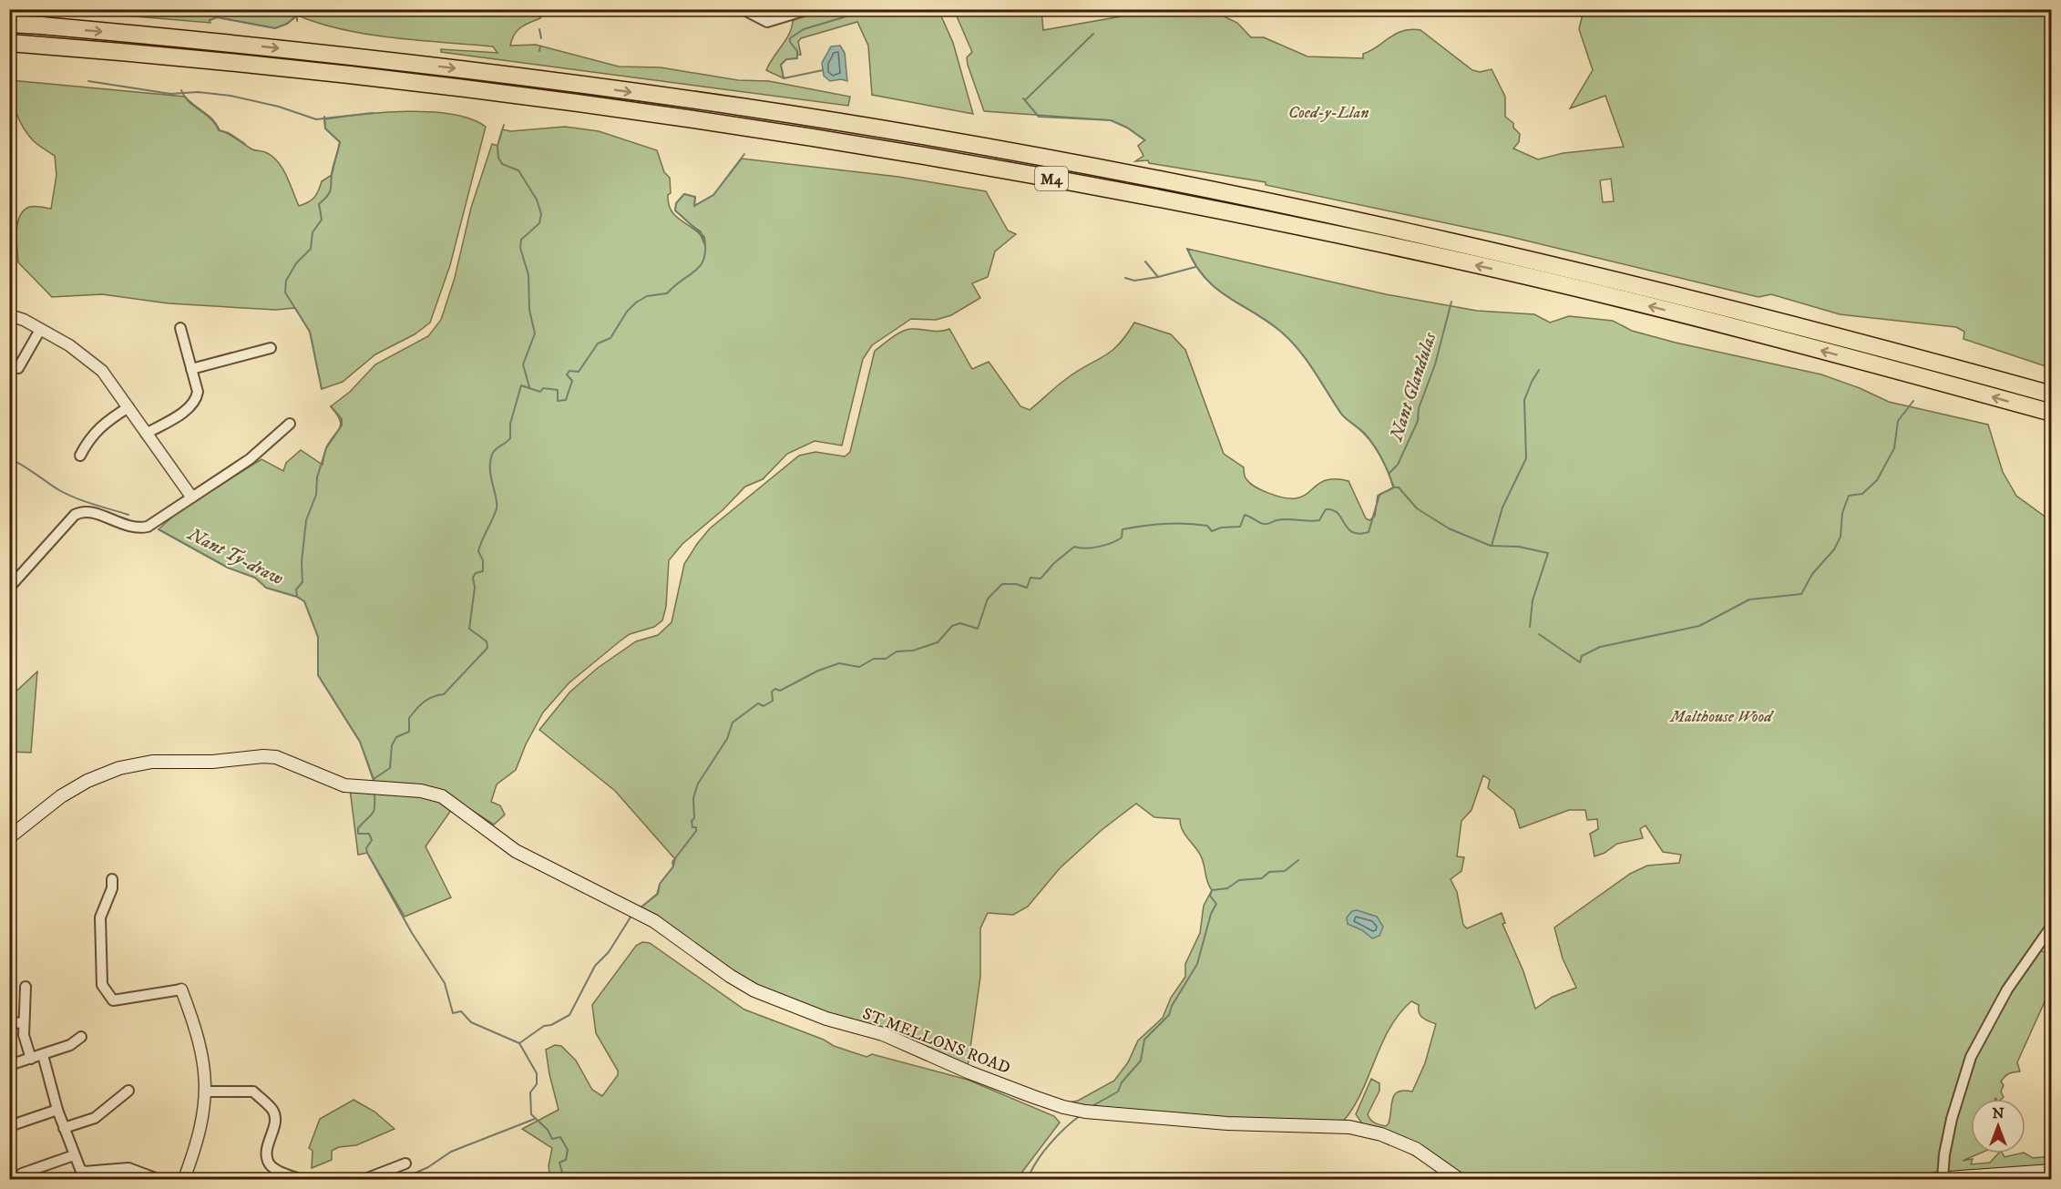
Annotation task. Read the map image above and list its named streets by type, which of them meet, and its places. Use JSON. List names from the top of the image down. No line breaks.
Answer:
{"streets":{"highway":["M4"],"main road":["ST MELLONS ROAD"]},"water":["Nant Glandulas","Nant Ty-draw"],"parks":["Coed-y-Llan","Malthouse Wood"],"north":"top"}
